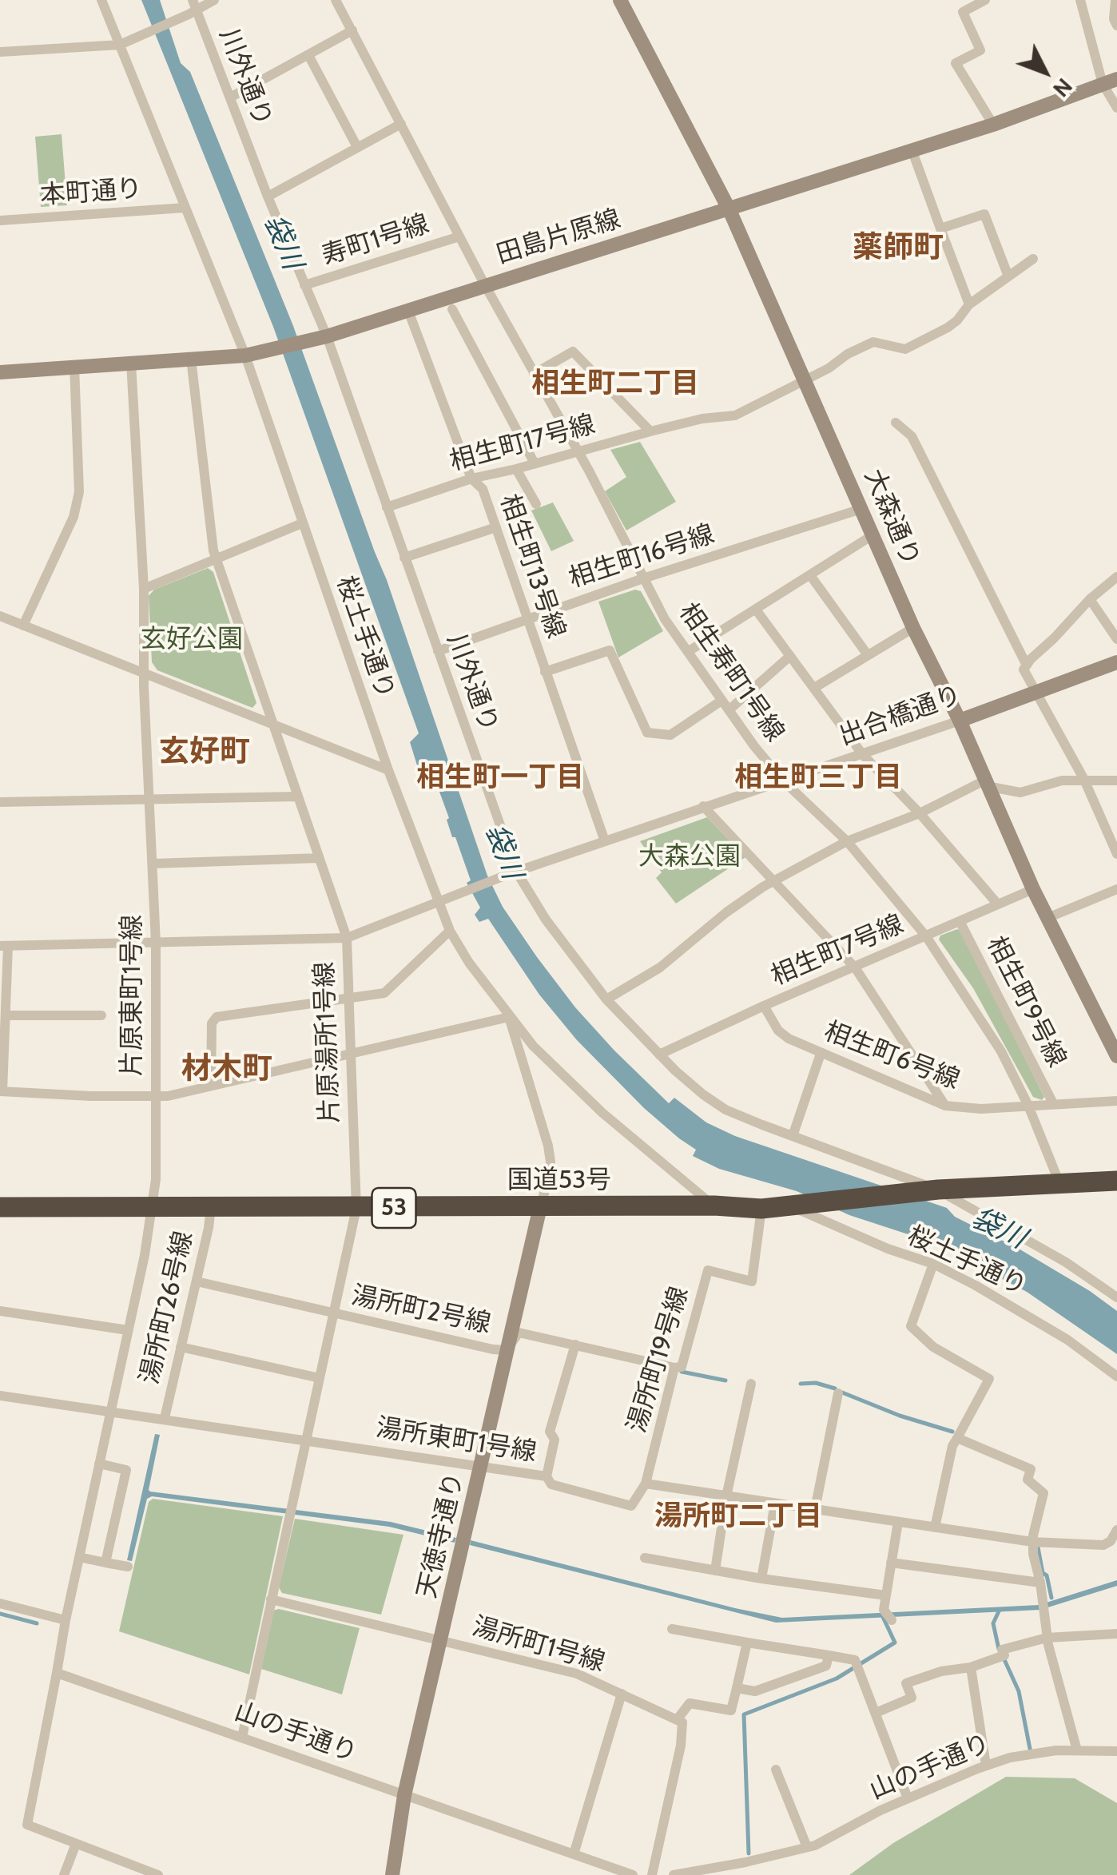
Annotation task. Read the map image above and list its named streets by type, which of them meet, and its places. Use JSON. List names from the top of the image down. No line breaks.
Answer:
{"streets":{"highway":["国道53号","53"],"street":["川外通り","本町通り","田島片原線","寿町1号線","相生町17号線","大森通り","相生町16号線","相生町13号線","桜土手通り","相生寿町1号線","出合橋通り","相生町7号線","片原東町1号線","相生町9号線","片原湯所1号線","相生町6号線","湯所町26号線","湯所町2号線","湯所町19号線","湯所東町1号線","天徳寺通り","湯所町1号線","山の手通り"]},"crossings":[["川外通り","田島片原線"],["川外通り","寿町1号線"],["川外通り","相生町17号線"],["川外通り","相生町16号線"],["川外通り","出合橋通り"],["川外通り","相生町7号線"],["川外通り","国道53号"],["本町通り","桜土手通り"],["田島片原線","大森通り"],["田島片原線","相生町13号線"],["田島片原線","桜土手通り"],["田島片原線","相生寿町1号線"],["田島片原線","片原東町1号線"],["田島片原線","片原湯所1号線"],["寿町1号線","相生寿町1号線"],["相生町17号線","大森通り"],["相生町17号線","相生町13号線"],["相生町17号線","相生寿町1号線"],["大森通り","相生町16号線"],["大森通り","出合橋通り"],["大森通り","相生町7号線"],["相生町16号線","相生町13号線"],["相生町16号線","相生寿町1号線"],["相生町13号線","出合橋通り"],["桜土手通り","出合橋通り"],["桜土手通り","国道53号"],["相生寿町1号線","出合橋通り"],["相生寿町1号線","相生町7号線"],["相生寿町1号線","相生町6号線"],["相生寿町1号線","国道53号"],["出合橋通り","片原東町1号線"],["出合橋通り","片原湯所1号線"],["相生町7号線","相生町9号線"],["相生町7号線","相生町6号線"],["片原東町1号線","国道53号"],["片原東町1号線","湯所東町1号線"],["相生町9号線","相生町6号線"],["片原湯所1号線","国道53号"],["片原湯所1号線","湯所町2号線"],["片原湯所1号線","湯所東町1号線"],["片原湯所1号線","湯所町1号線"],["片原湯所1号線","山の手通り"],["国道53号","湯所町26号線"],["国道53号","湯所町19号線"],["国道53号","天徳寺通り"],["湯所町26号線","湯所町2号線"],["湯所町26号線","湯所東町1号線"],["湯所町2号線","湯所町19号線"],["湯所町2号線","天徳寺通り"],["湯所町19号線","湯所東町1号線"],["湯所東町1号線","天徳寺通り"],["天徳寺通り","湯所町1号線"],["天徳寺通り","山の手通り"]],"districts":["薬師町","相生町二丁目","玄好町","相生町一丁目","相生町三丁目","材木町","湯所町二丁目"],"water":["袋川"],"parks":["玄好公園","大森公園"],"north":"bottom right"}
